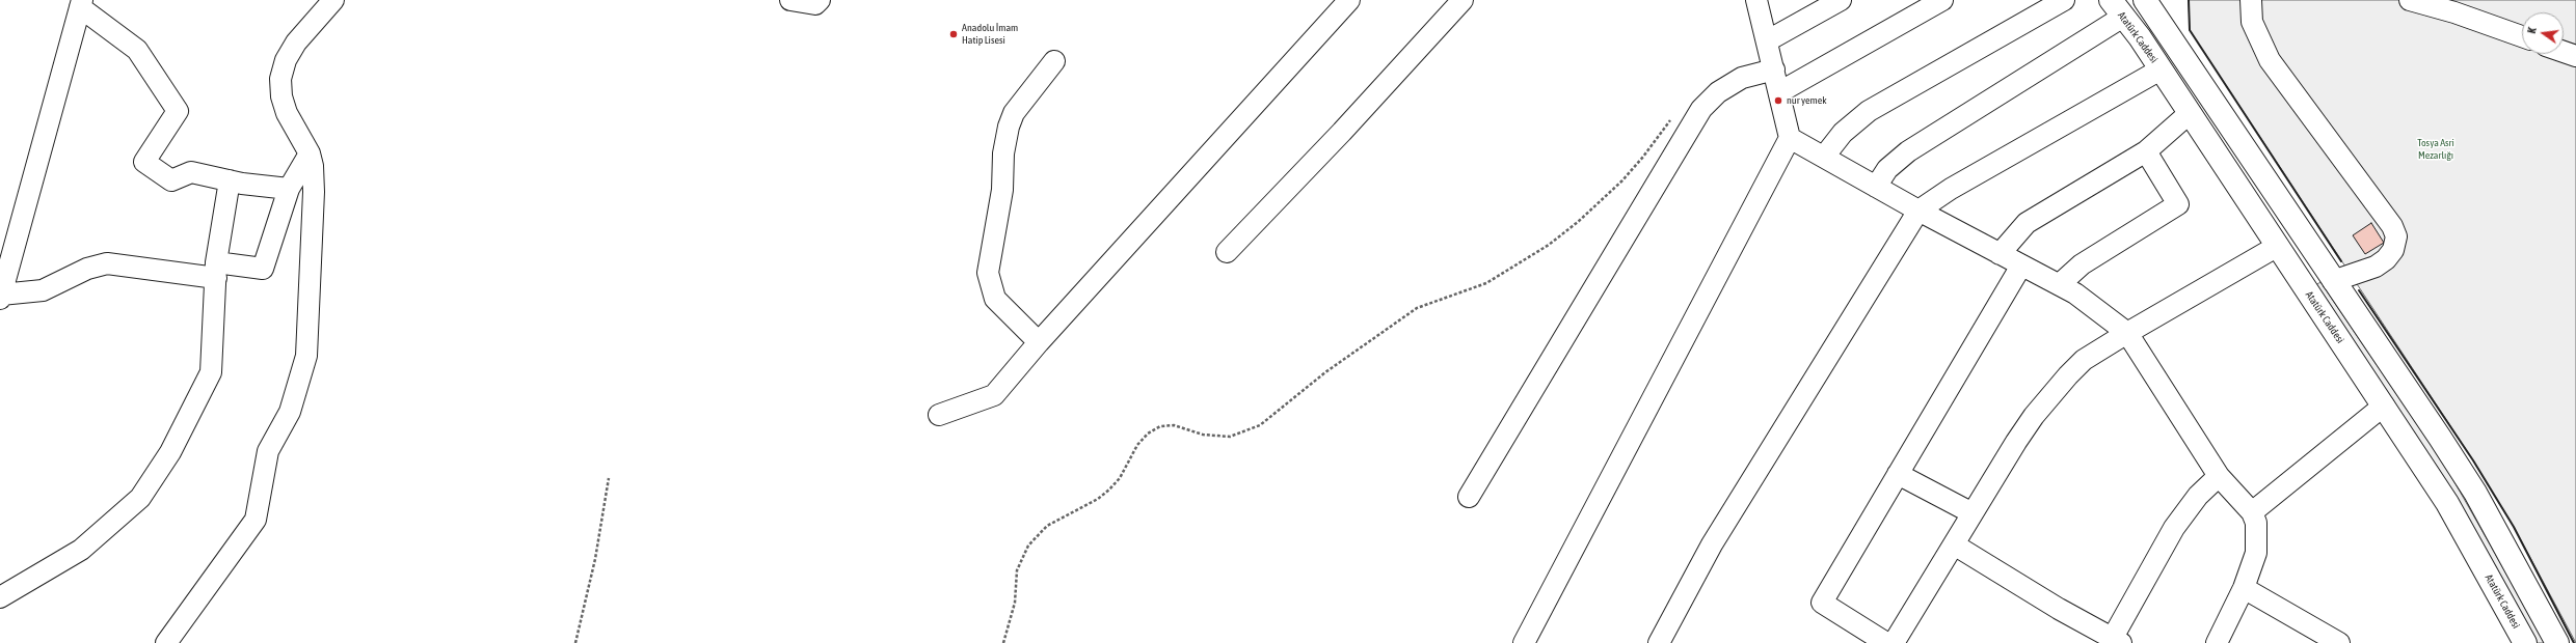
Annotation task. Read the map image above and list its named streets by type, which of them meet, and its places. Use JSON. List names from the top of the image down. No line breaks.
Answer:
{"streets":{"main road":["Atatürk Caddesi"]},"parks":["Tosya Asri Mezarlığı"],"places":["Anadolu İmam Hatip Lisesi","nur yemek"],"north":"left"}
